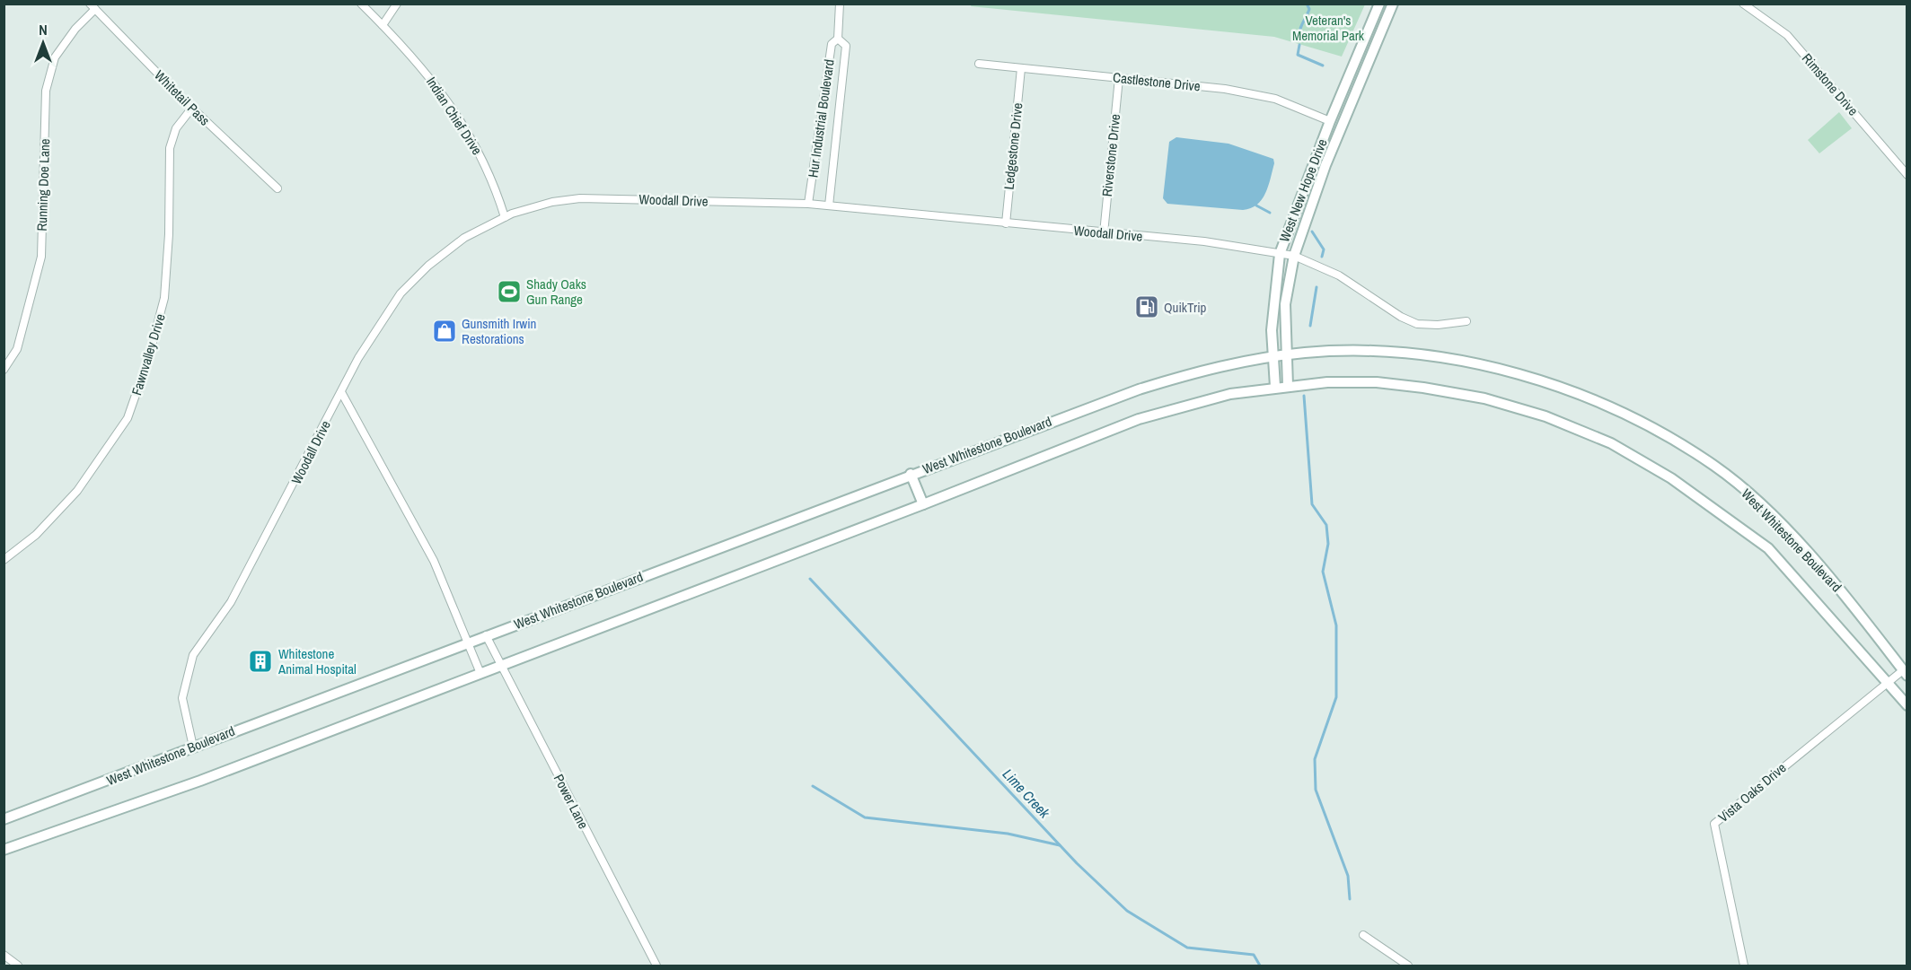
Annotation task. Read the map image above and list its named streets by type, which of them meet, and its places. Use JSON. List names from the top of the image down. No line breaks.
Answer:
{"streets":{"main road":["West New Hope Drive","West Whitestone Boulevard"],"street":["Castlestone Drive","Rimstone Drive","Whitetail Pass","Indian Chief Drive","Hur Industrial Boulevard","Ledgestone Drive","Riverstone Drive","Running Doe Lane","Woodall Drive","Fawnvalley Drive","Vista Oaks Drive","Power Lane"]},"crossings":[["Castlestone Drive","Ledgestone Drive"],["Castlestone Drive","Riverstone Drive"],["Castlestone Drive","West New Hope Drive"],["Whitetail Pass","Running Doe Lane"],["Whitetail Pass","Fawnvalley Drive"],["Indian Chief Drive","Woodall Drive"],["Hur Industrial Boulevard","Woodall Drive"],["Ledgestone Drive","Woodall Drive"],["Riverstone Drive","Woodall Drive"],["West New Hope Drive","Woodall Drive"],["West New Hope Drive","West Whitestone Boulevard"],["Woodall Drive","West Whitestone Boulevard"],["West Whitestone Boulevard","Vista Oaks Drive"],["West Whitestone Boulevard","Power Lane"]],"water":["Lime Creek"],"parks":["Veteran's Memorial Park"],"places":{"sports":["Shady Oaks Gun Range"],"fuel station":["QuikTrip"],"shop":["Gunsmith Irwin Restorations"],"building":["Whitestone Animal Hospital"]},"north":"top"}
